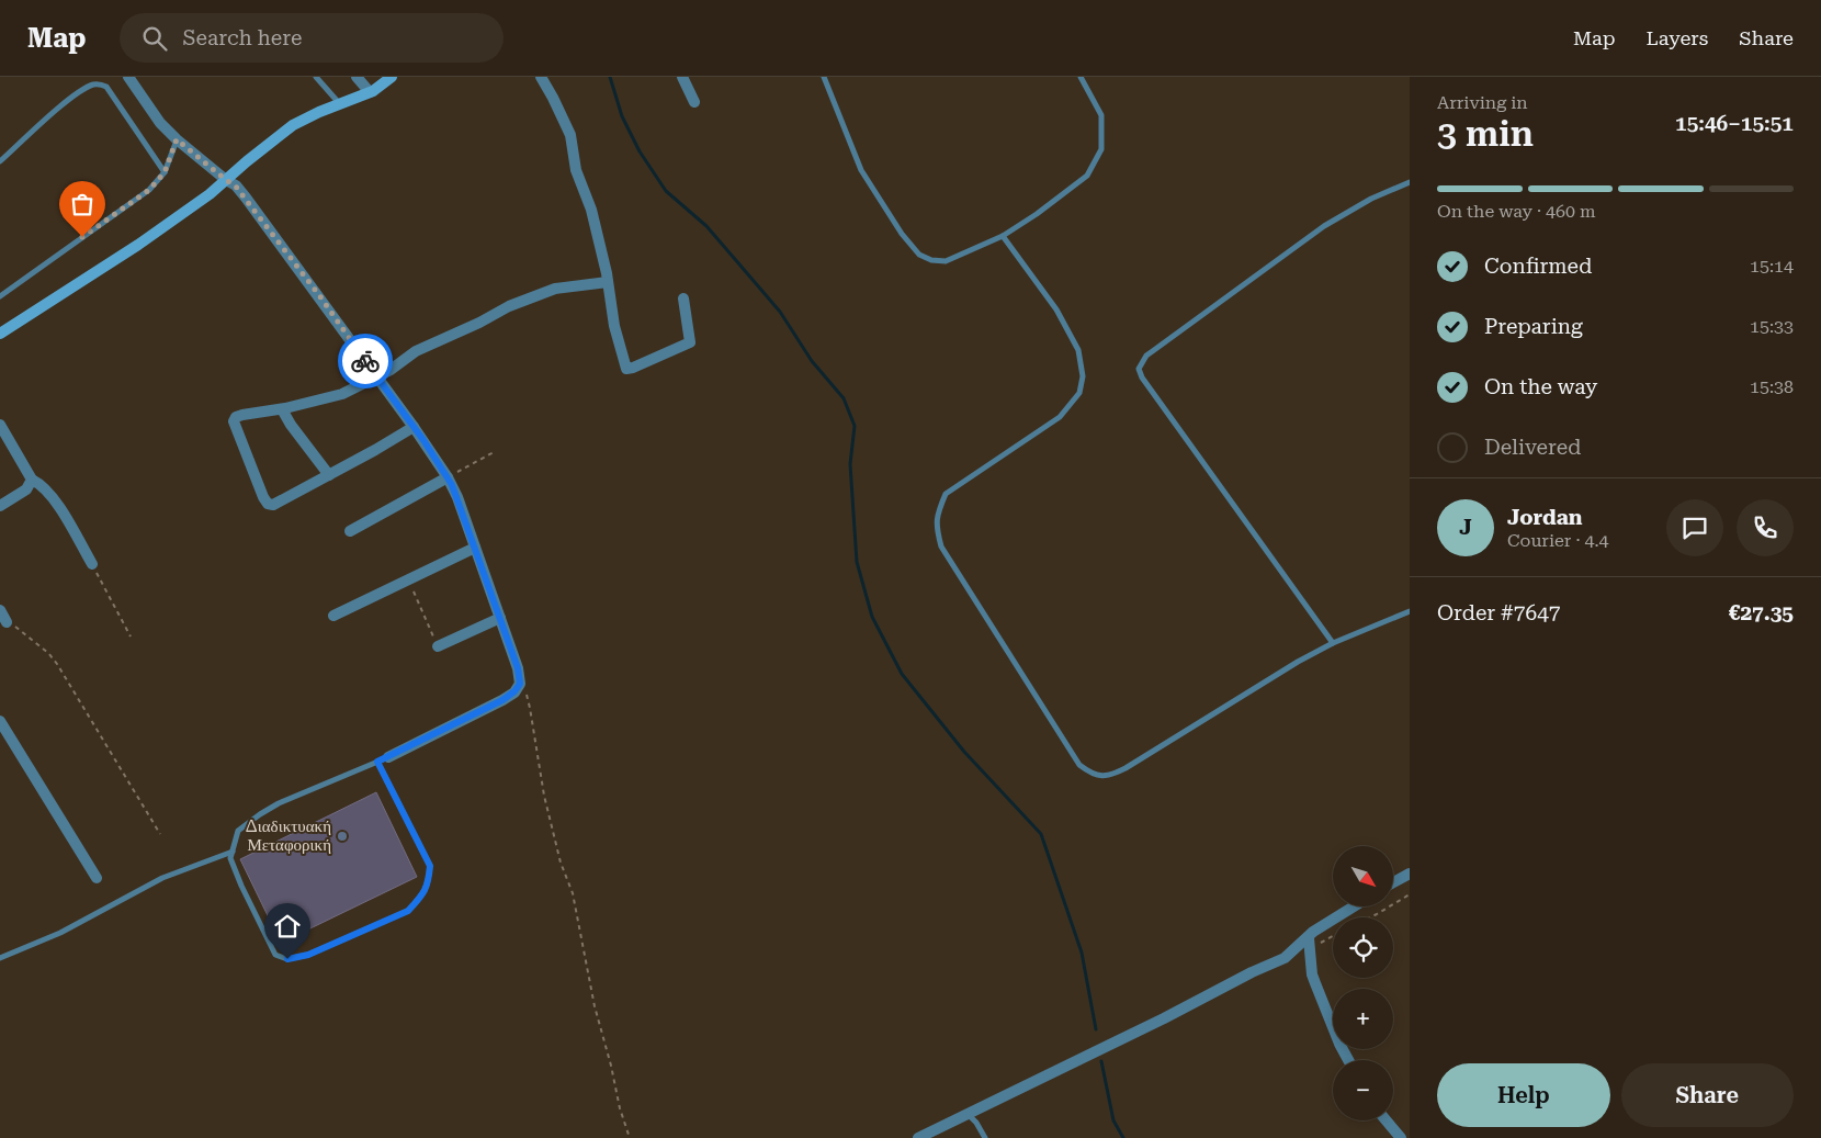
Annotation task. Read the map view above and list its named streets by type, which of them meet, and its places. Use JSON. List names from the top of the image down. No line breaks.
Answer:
{"places":["Διαδικτυακή Μεταφορική"],"north":"bottom right","page":{"header":"Map","search":"Search here","nav":["Map","Layers","Share"],"heading":["3 min","Arriving in","15:46–15:51"],"panel":["Jordan","Courier · 4.4","Order #7647","€27.35"],"bar":"On the way · 460 m","list":[["Confirmed","15:14"],["Preparing","15:33"],["On the way","15:38"],"Delivered"],"round":"J","map_buttons":["+","−"],"buttons":["Help","Share"]}}
